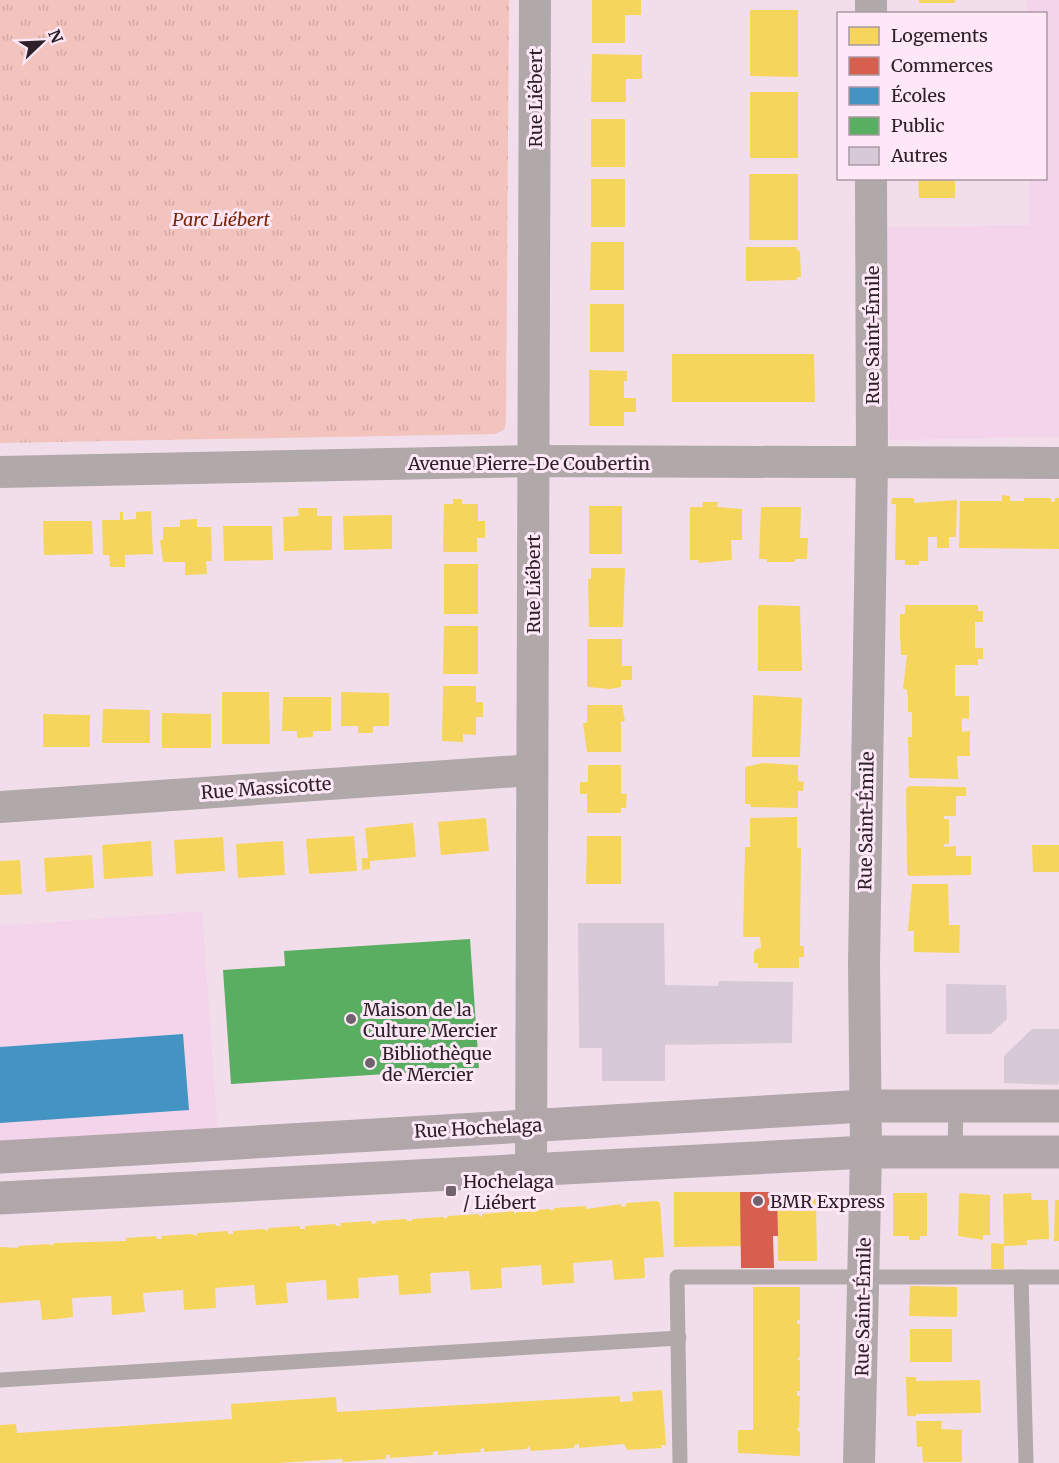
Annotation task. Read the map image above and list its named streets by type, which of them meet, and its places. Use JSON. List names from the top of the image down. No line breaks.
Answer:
{"streets":{"main road":["Rue Hochelaga"],"street":["Rue Liébert","Rue Saint-Émile","Avenue Pierre-De Coubertin","Rue Massicotte"]},"crossings":[["Rue Liébert","Avenue Pierre-De Coubertin"],["Rue Liébert","Rue Massicotte"],["Rue Liébert","Rue Hochelaga"],["Rue Saint-Émile","Avenue Pierre-De Coubertin"],["Rue Saint-Émile","Rue Hochelaga"]],"parks":["Parc Liébert"],"places":{"other":["Maison de la Culture Mercier","Bibliothèque de Mercier","BMR Express"],"transit":["Hochelaga / Liébert"]},"legend":["Logements","Commerces","Écoles","Public","Autres"],"north":"top right"}
